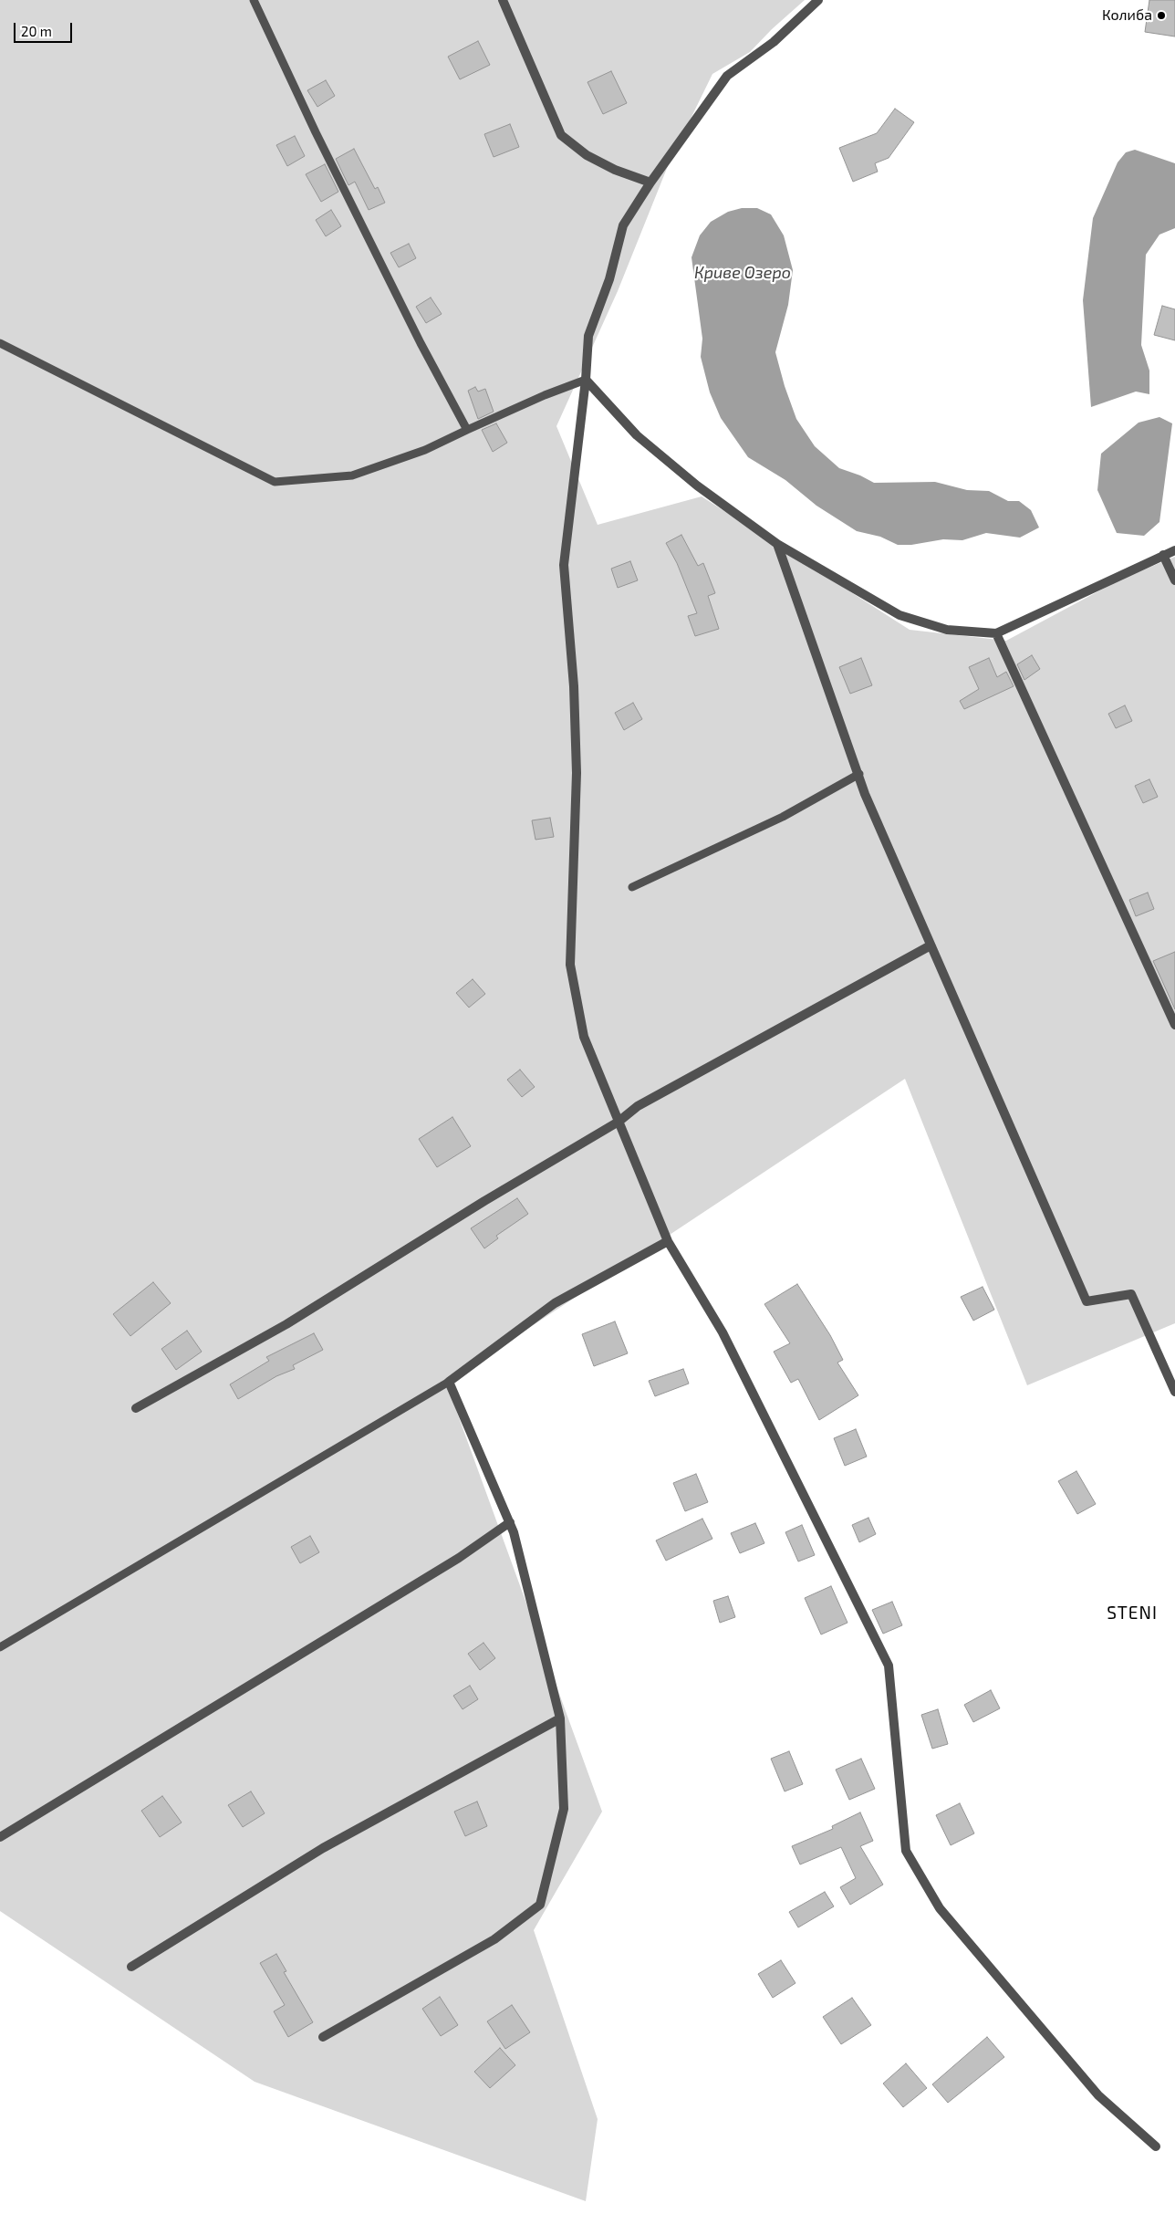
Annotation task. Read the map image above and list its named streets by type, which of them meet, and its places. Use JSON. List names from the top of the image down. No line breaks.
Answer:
{"districts":["STENI"],"water":["Криве Озеро"],"places":["Колиба"],"scale_bar":"20 m"}
